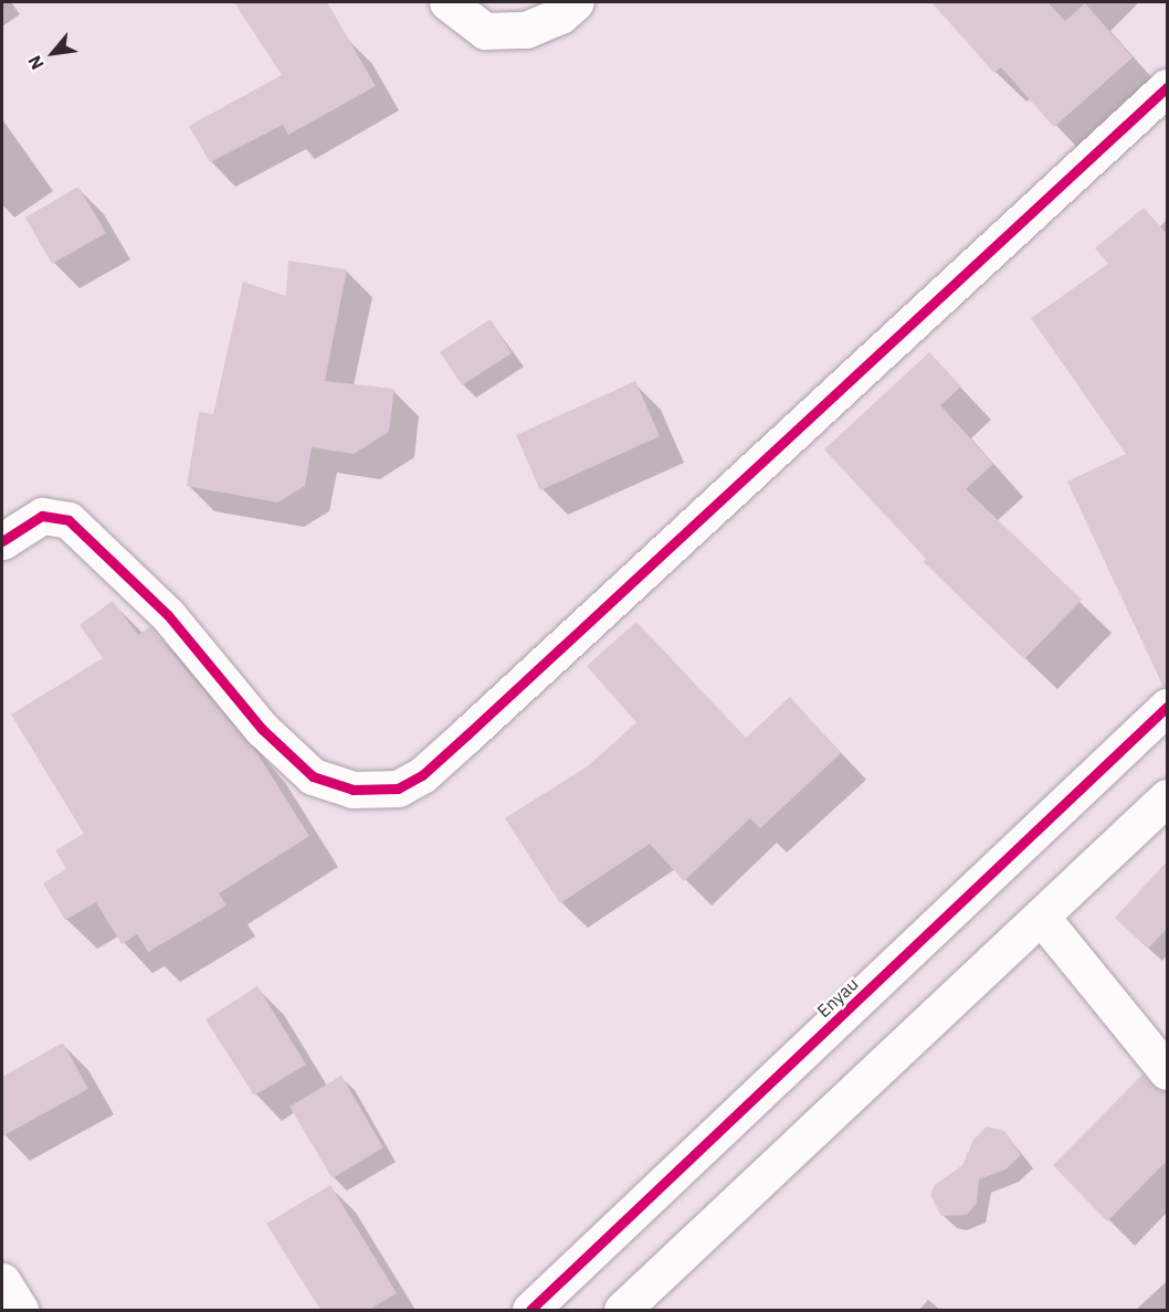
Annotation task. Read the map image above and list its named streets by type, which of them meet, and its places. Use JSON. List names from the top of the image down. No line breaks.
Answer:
{"streets":{"street":["Enyau"]},"north":"bottom left"}
